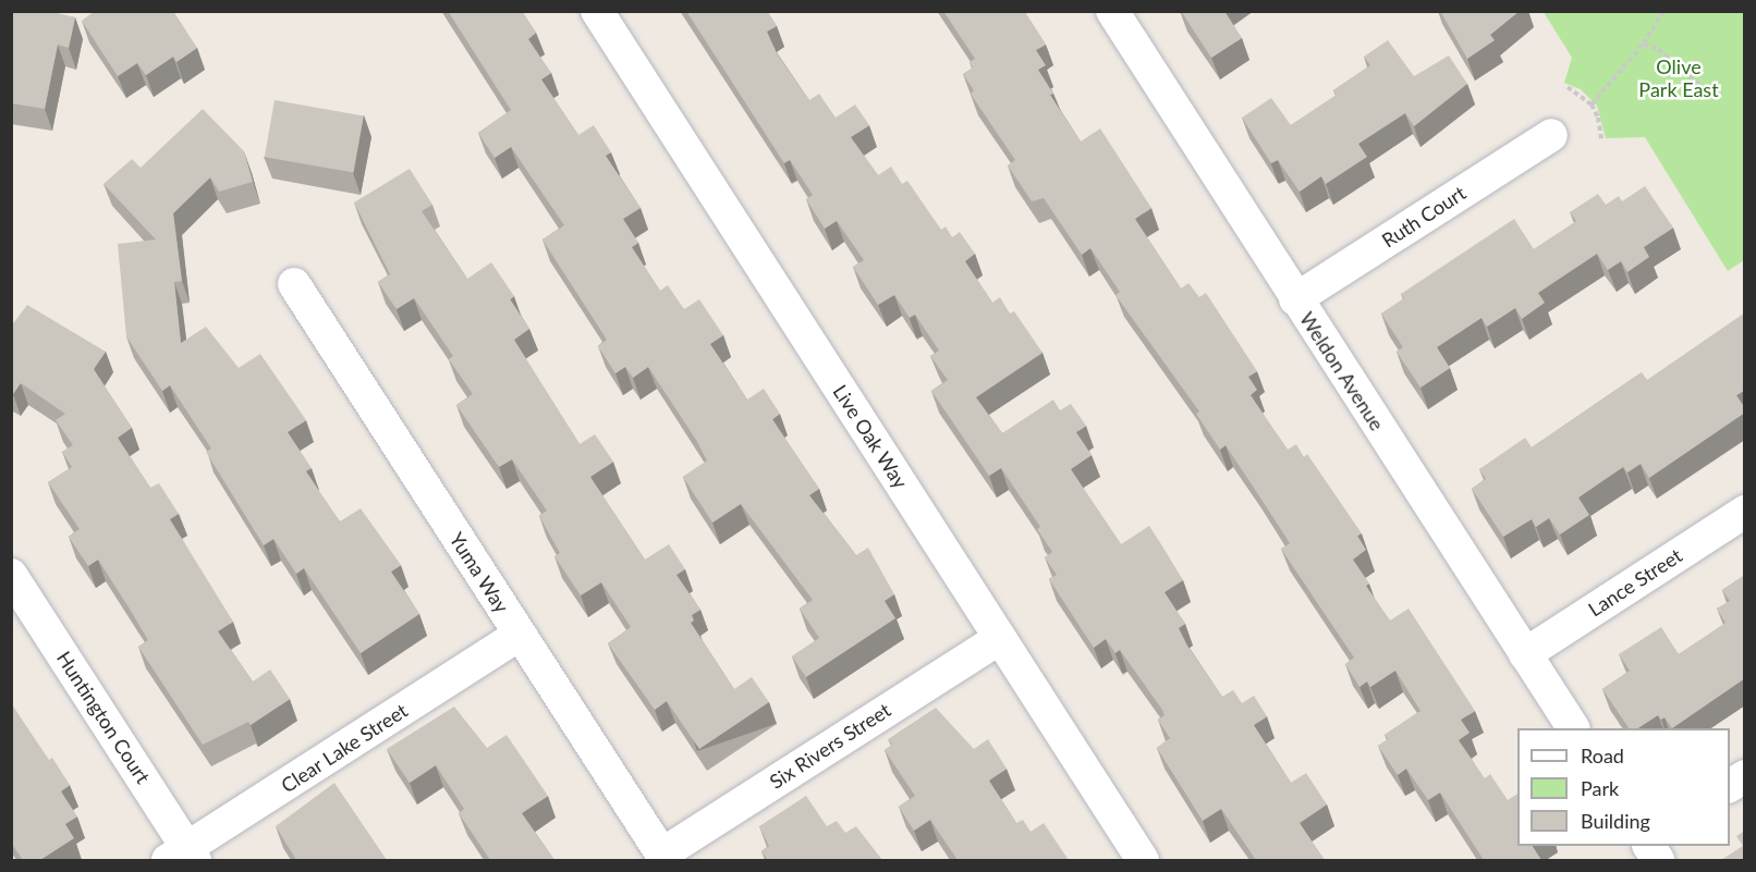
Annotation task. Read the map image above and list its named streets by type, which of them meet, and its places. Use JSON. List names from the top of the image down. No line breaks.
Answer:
{"streets":{"street":["Ruth Court","Weldon Avenue","Live Oak Way","Yuma Way","Lance Street","Huntington Court","Six Rivers Street","Clear Lake Street"]},"crossings":[["Ruth Court","Weldon Avenue"],["Weldon Avenue","Lance Street"],["Live Oak Way","Six Rivers Street"],["Yuma Way","Six Rivers Street"],["Yuma Way","Clear Lake Street"],["Huntington Court","Clear Lake Street"]],"parks":["Olive Park East"],"legend":["Road","Park","Building"]}
